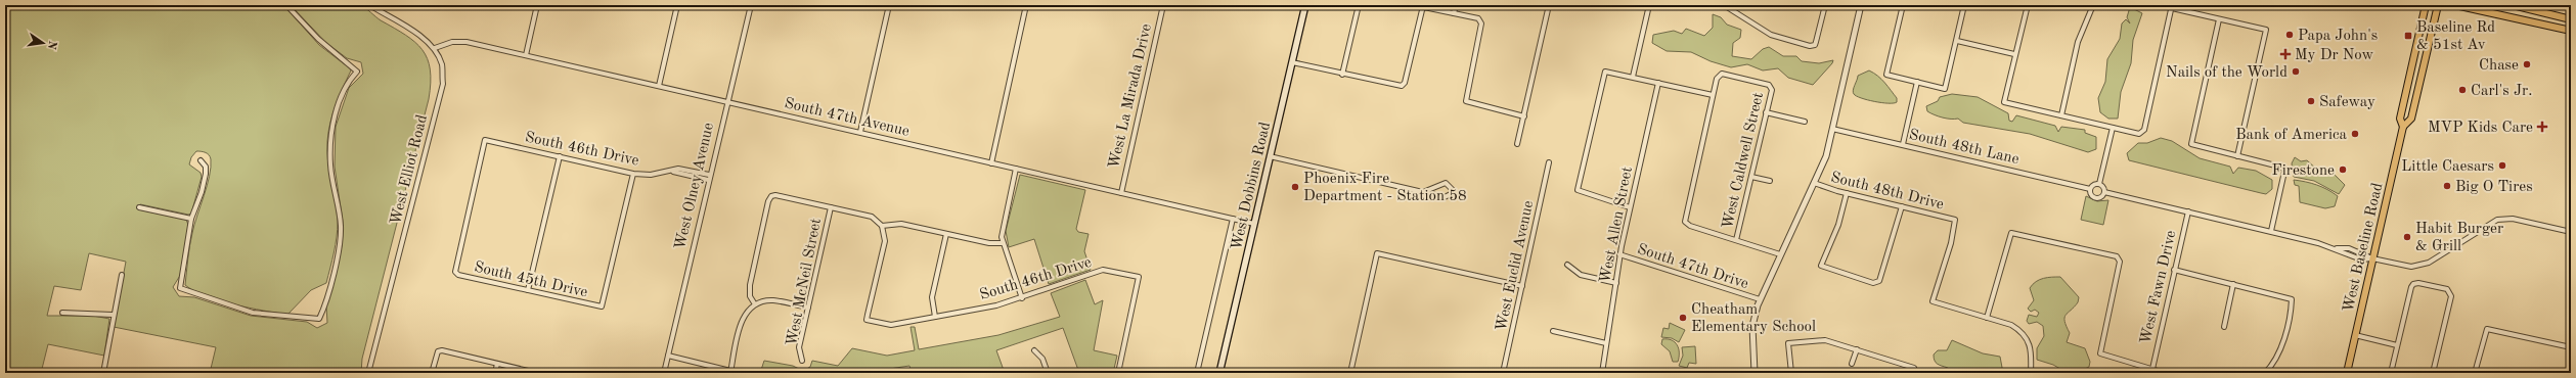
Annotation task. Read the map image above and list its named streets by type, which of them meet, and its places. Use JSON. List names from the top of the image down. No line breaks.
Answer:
{"streets":{"main road":["West Dobbins Road","West Baseline Road"],"street":["West La Mirada Drive","South 47th Avenue","South 48th Lane","South 46th Drive","West Caldwell Street","West Elliot Road","West Olney Avenue","South 48th Drive","West Allen Street","West Euclid Avenue","South 47th Drive","South 45th Drive","West McNeil Street","West Fawn Drive"]},"crossings":[["West La Mirada Drive","South 47th Avenue"],["South 47th Avenue","West Elliot Road"],["South 47th Avenue","West Olney Avenue"],["South 47th Avenue","West Dobbins Road"],["South 48th Lane","West Baseline Road"],["South 48th Lane","West Fawn Drive"],["South 46th Drive","West Olney Avenue"],["South 46th Drive","South 45th Drive"],["West Allen Street","South 47th Drive"]],"places":{"other":["Papa John's","Chase","Nails of the World","Carl's Jr.","Safeway","Bank of America","Little Caesars","Firestone","Big O Tires","Phoenix Fire Department - Station 58","Habit Burger & Grill","Cheatham Elementary School"],"transit":["Baseline Rd & 51st Av"],"health":["My Dr Now","MVP Kids Care"]},"north":"right"}
